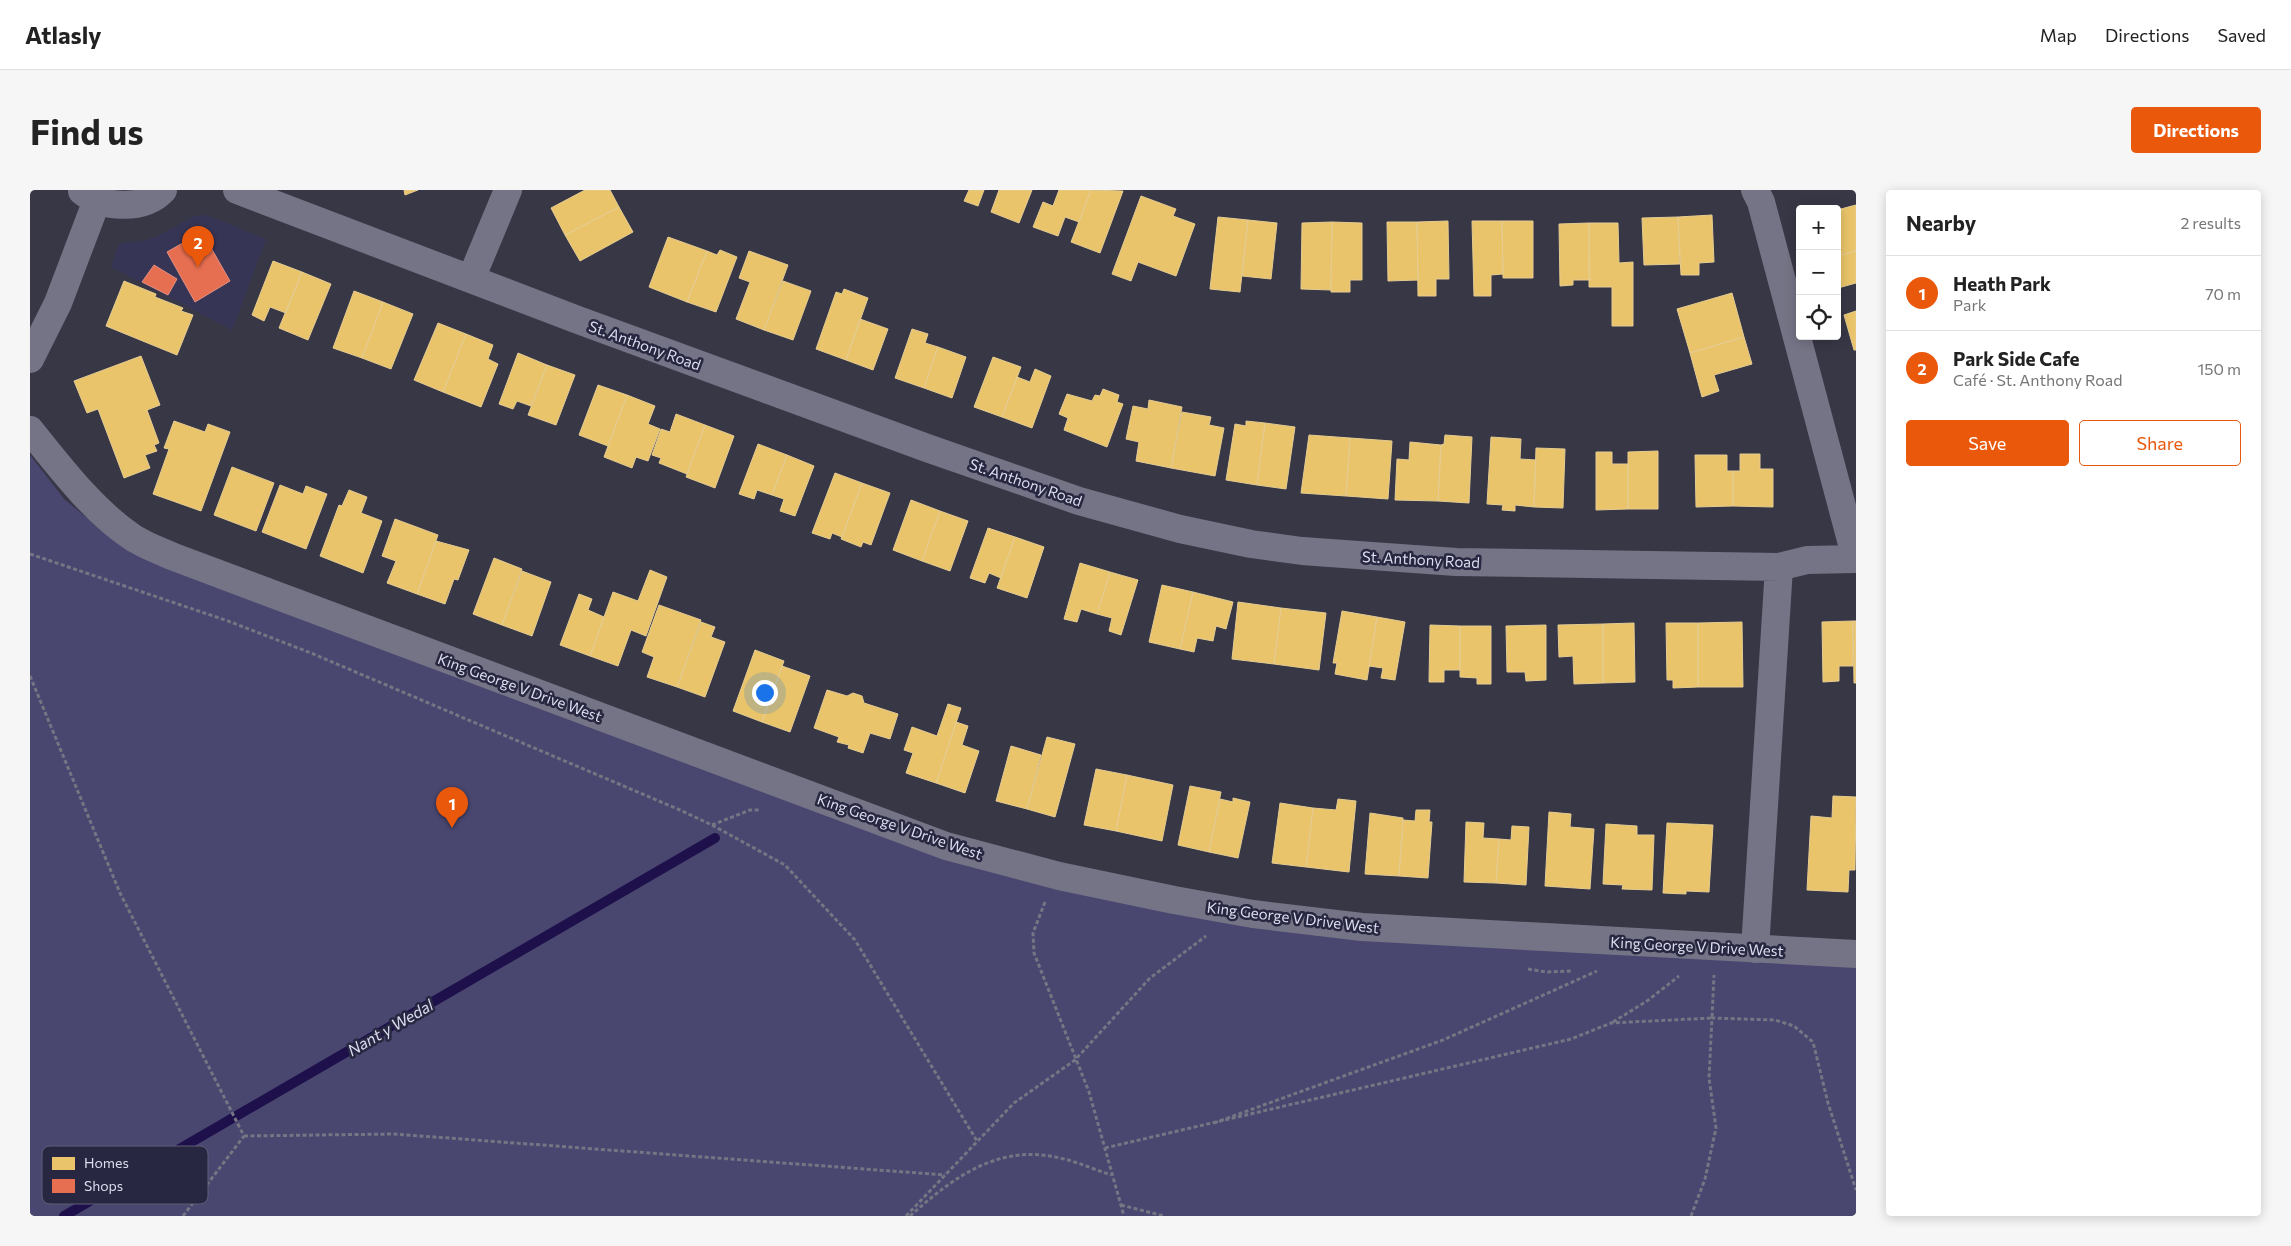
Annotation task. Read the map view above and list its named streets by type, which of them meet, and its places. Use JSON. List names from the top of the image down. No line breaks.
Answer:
{"streets":{"street":["St. Anthony Road","King George V Drive West"]},"water":["Nant y Wedal"],"legend":["Homes","Shops"],"page":{"header":"Atlasly","nav":["Map","Directions","Saved"],"buttons":["Directions",["Save","Share"]],"title":"Find us","heading":["Nearby","2 results"],"map_buttons":["+","−"],"pins":["2","1"],"list":[{"mark":"1","name":"Heath Park","note":"Park","value":"70 m"},{"mark":"2","name":"Park Side Cafe","note":"Café · St. Anthony Road","value":"150 m"}]}}
